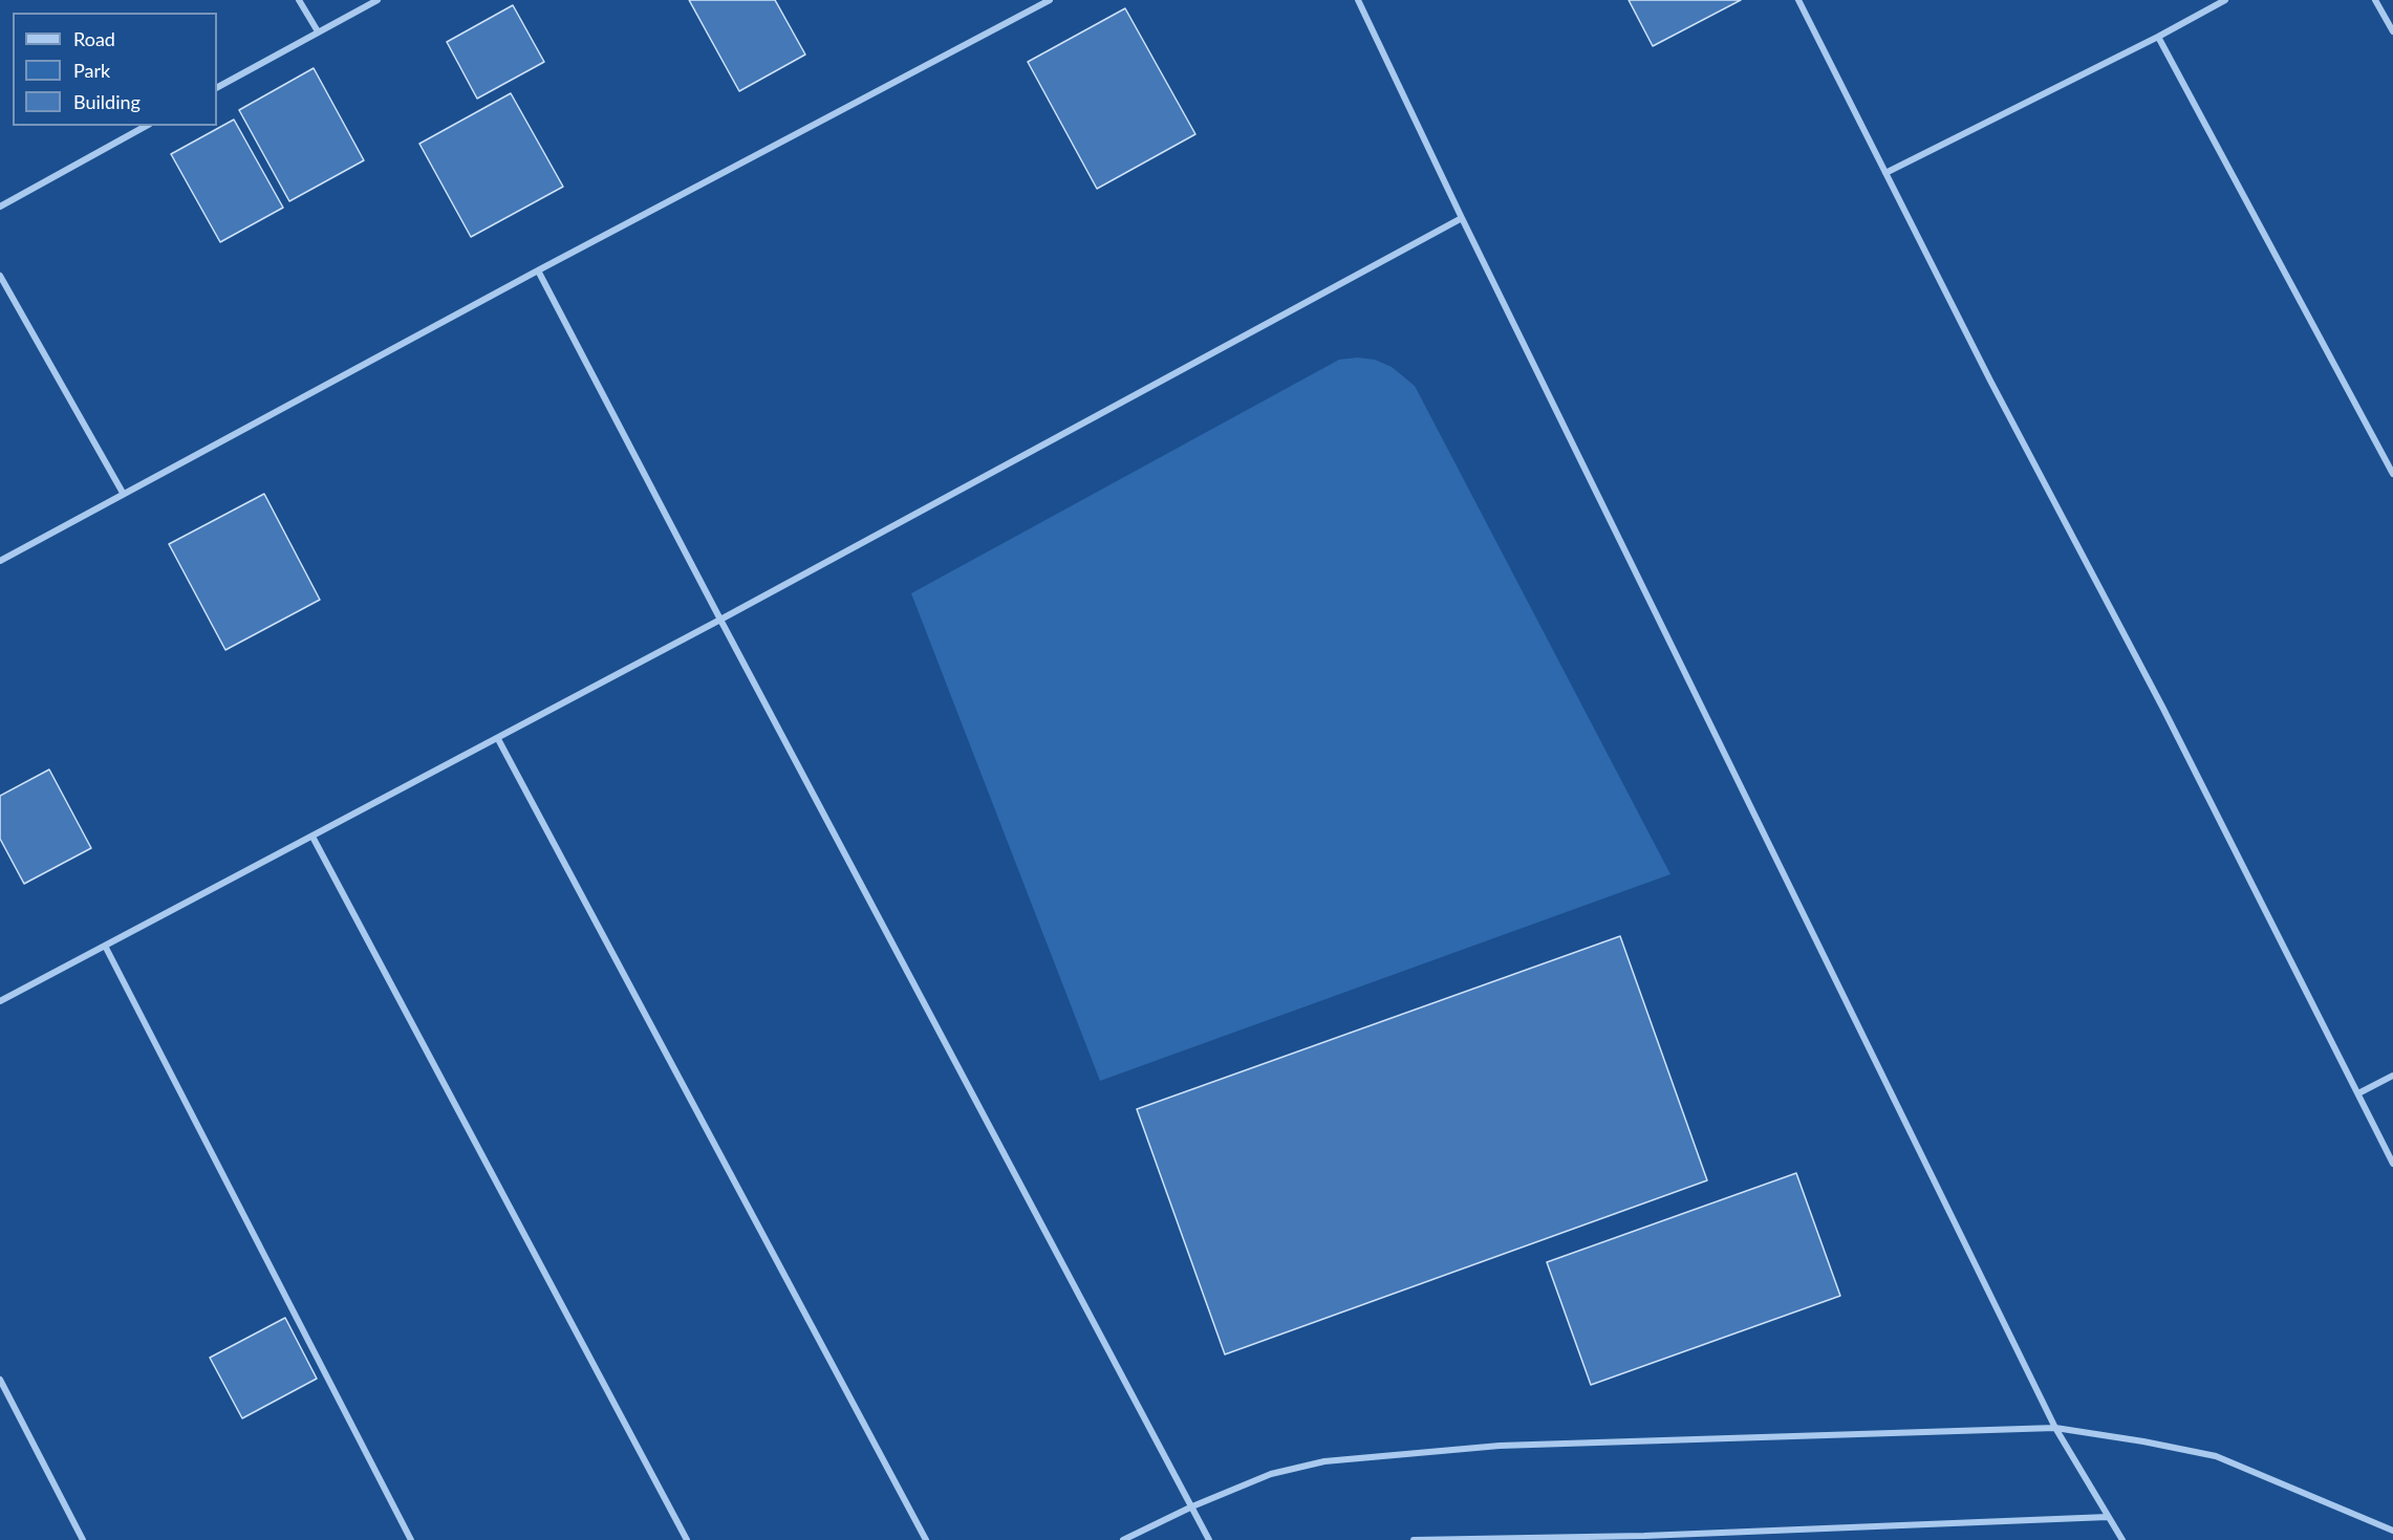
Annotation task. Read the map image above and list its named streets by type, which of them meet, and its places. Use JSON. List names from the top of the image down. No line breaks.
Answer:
{"legend":["Road","Park","Building"]}
